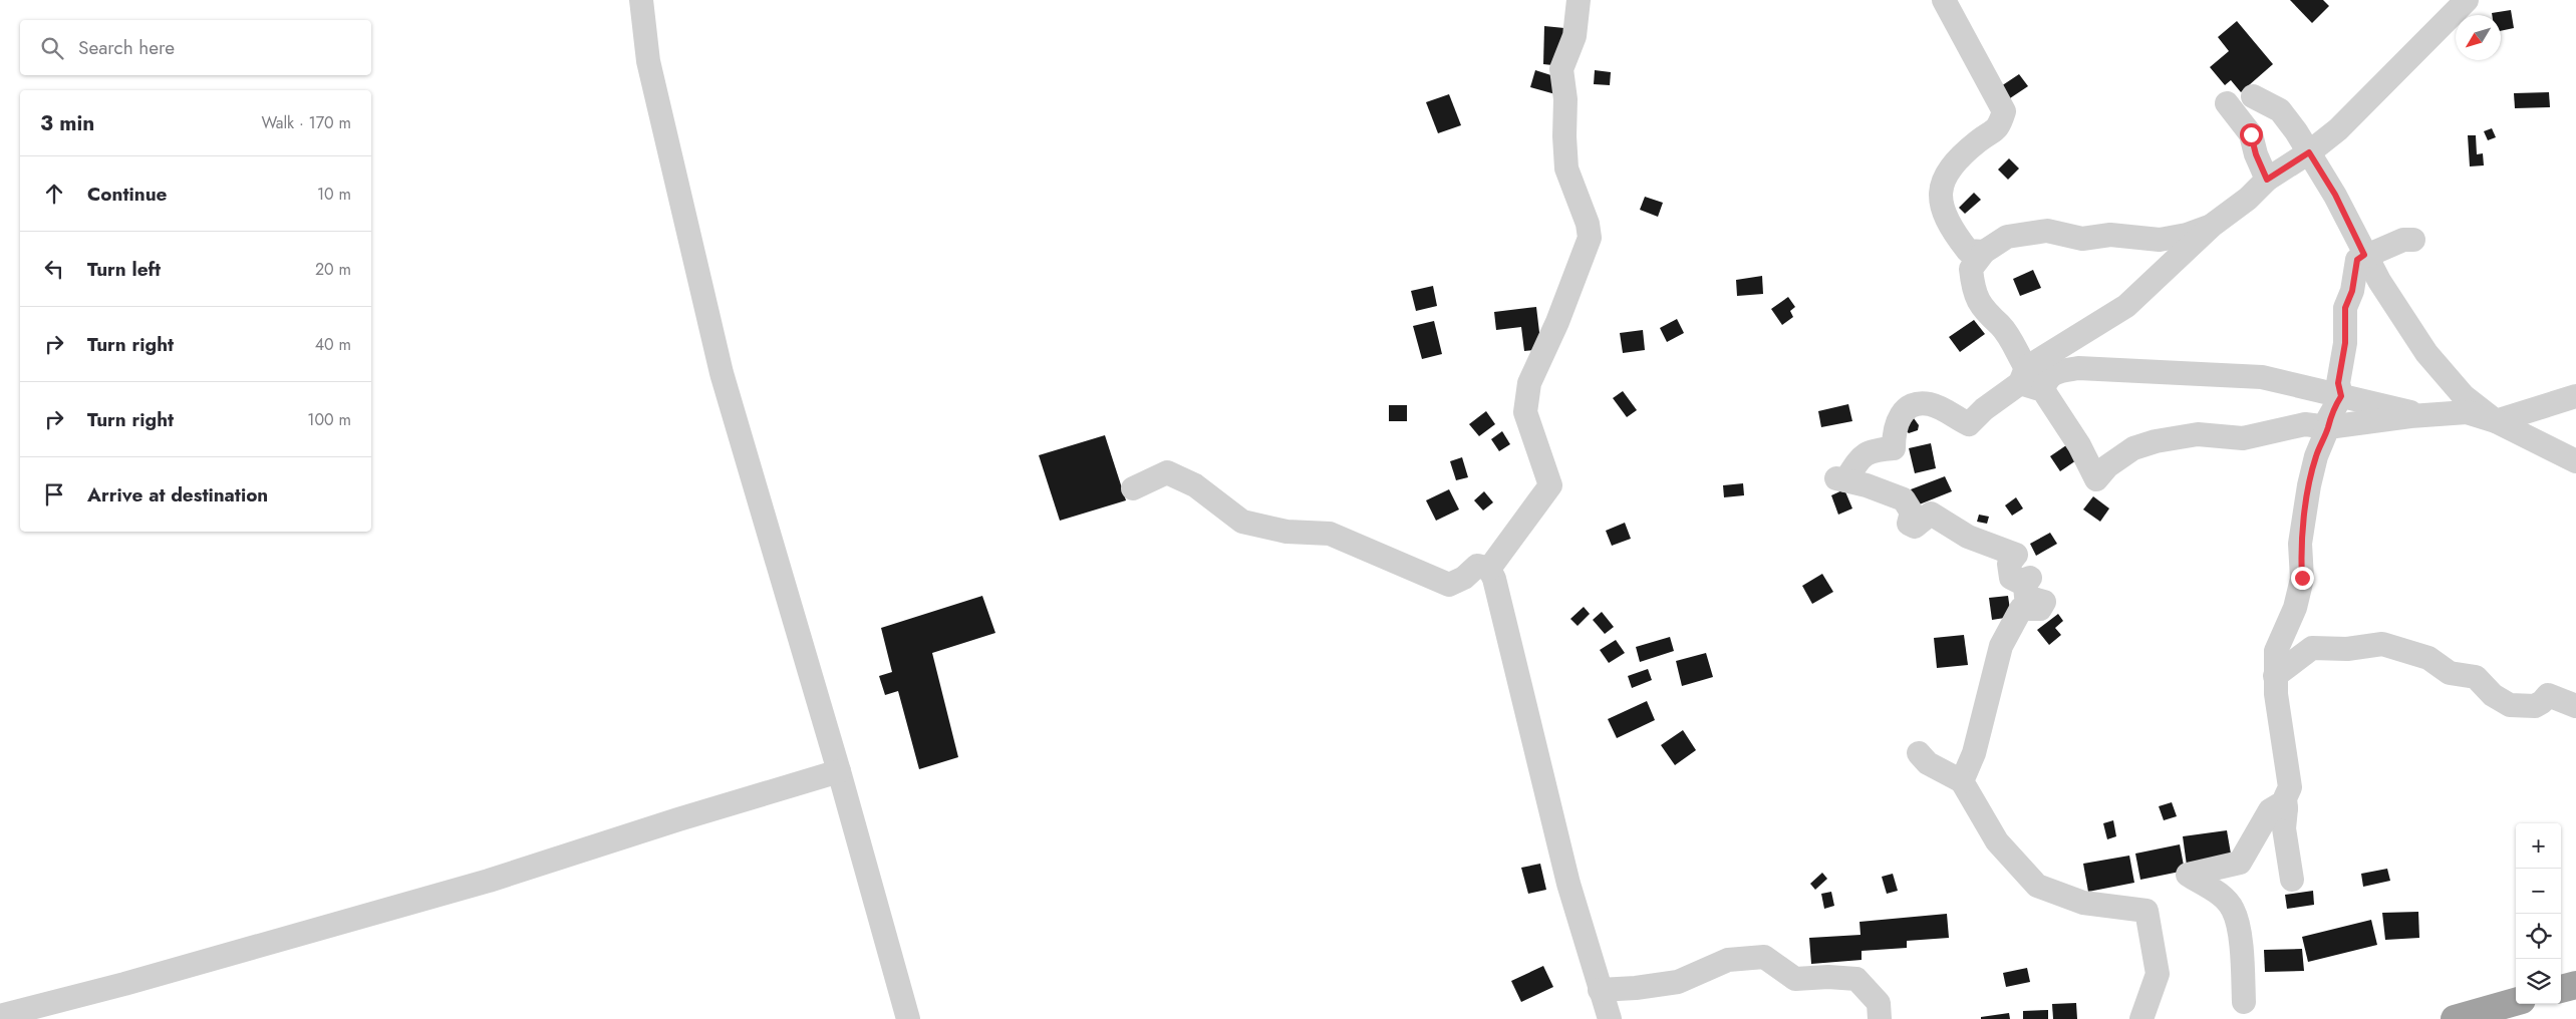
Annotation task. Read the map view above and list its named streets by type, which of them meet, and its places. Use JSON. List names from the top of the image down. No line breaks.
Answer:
{"north":"bottom left","page":{"search":"Search here","heading":["3 min","Walk · 170 m"],"list":[["Continue","10 m"],["Turn left","20 m"],["Turn right","40 m"],["Turn right","100 m"],"Arrive at destination"],"map_buttons":["+","−"]}}
